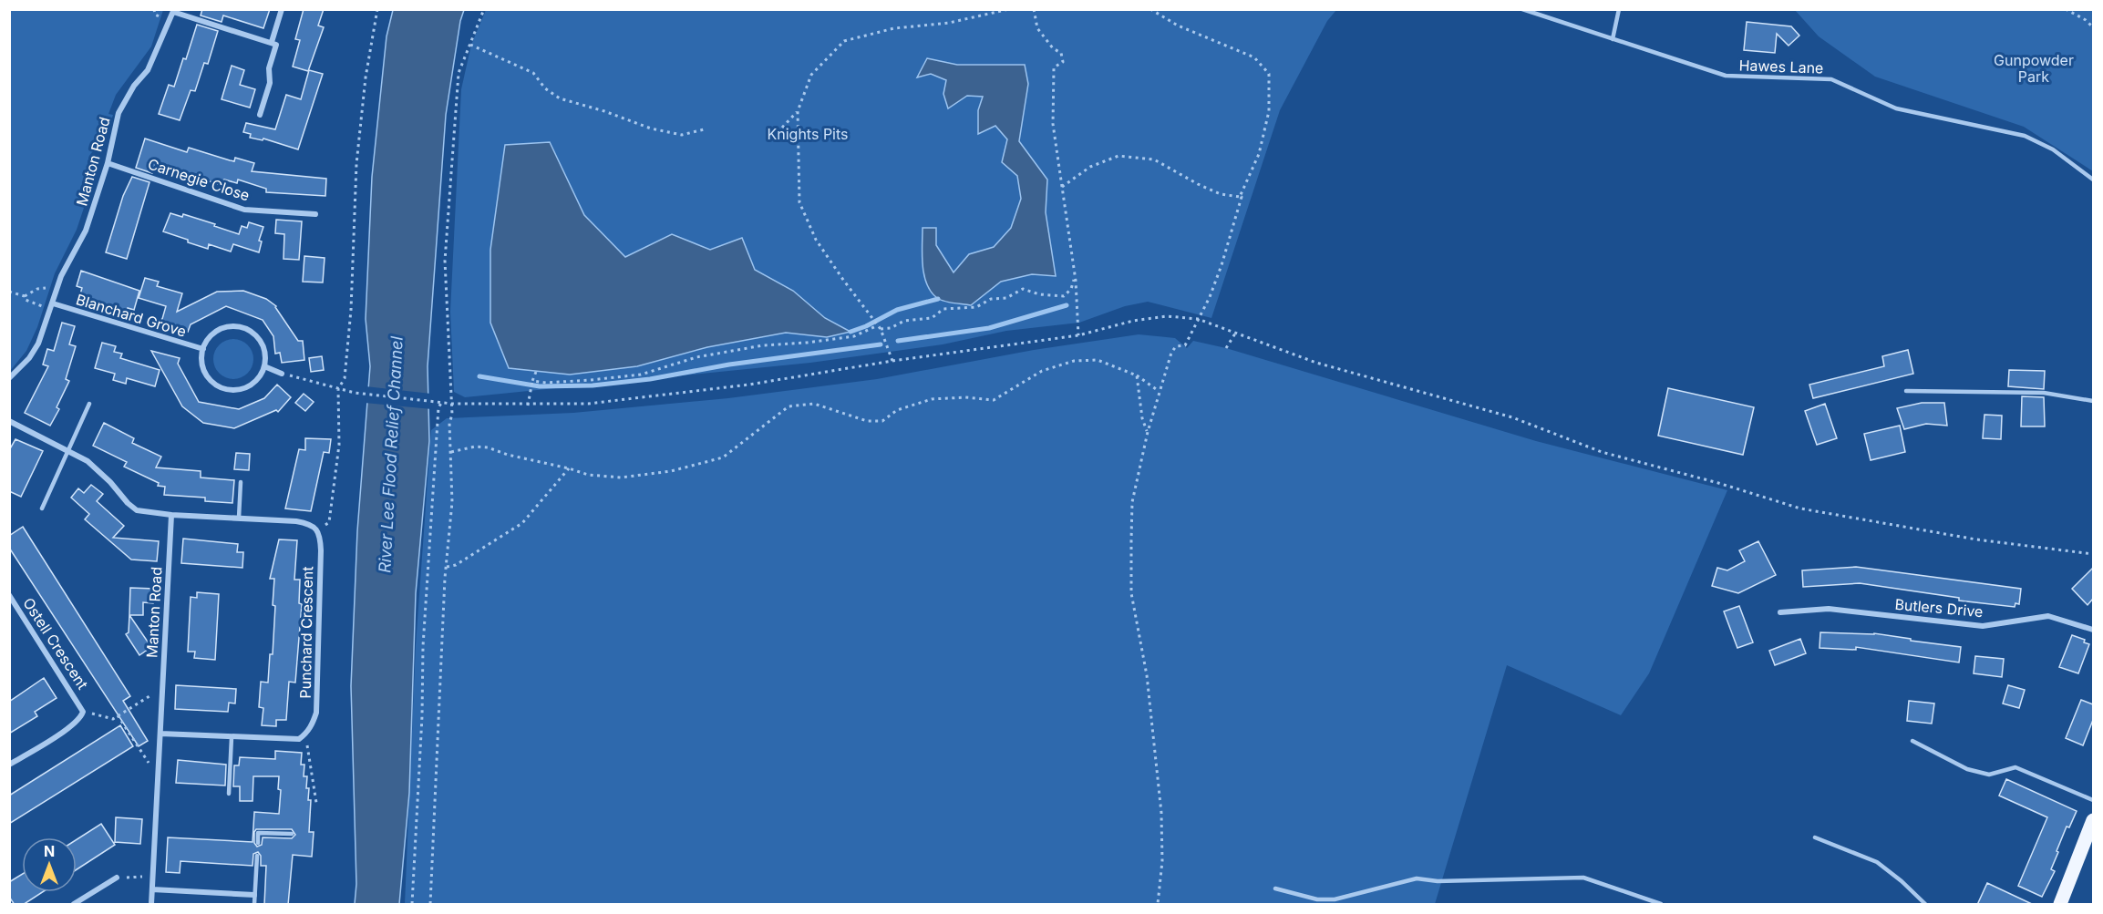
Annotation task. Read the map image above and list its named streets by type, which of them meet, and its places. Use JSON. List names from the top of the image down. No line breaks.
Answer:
{"streets":{"street":["Manton Road","Carnegie Close","Blanchard Grove","Butlers Drive","Punchard Crescent","Ostell Crescent"],"lane":["Hawes Lane"]},"crossings":[["Manton Road","Carnegie Close"],["Manton Road","Blanchard Grove"]],"water":["River Lee Flood Relief Channel"],"parks":["Gunpowder Park","Knights Pits"],"north":"top"}
